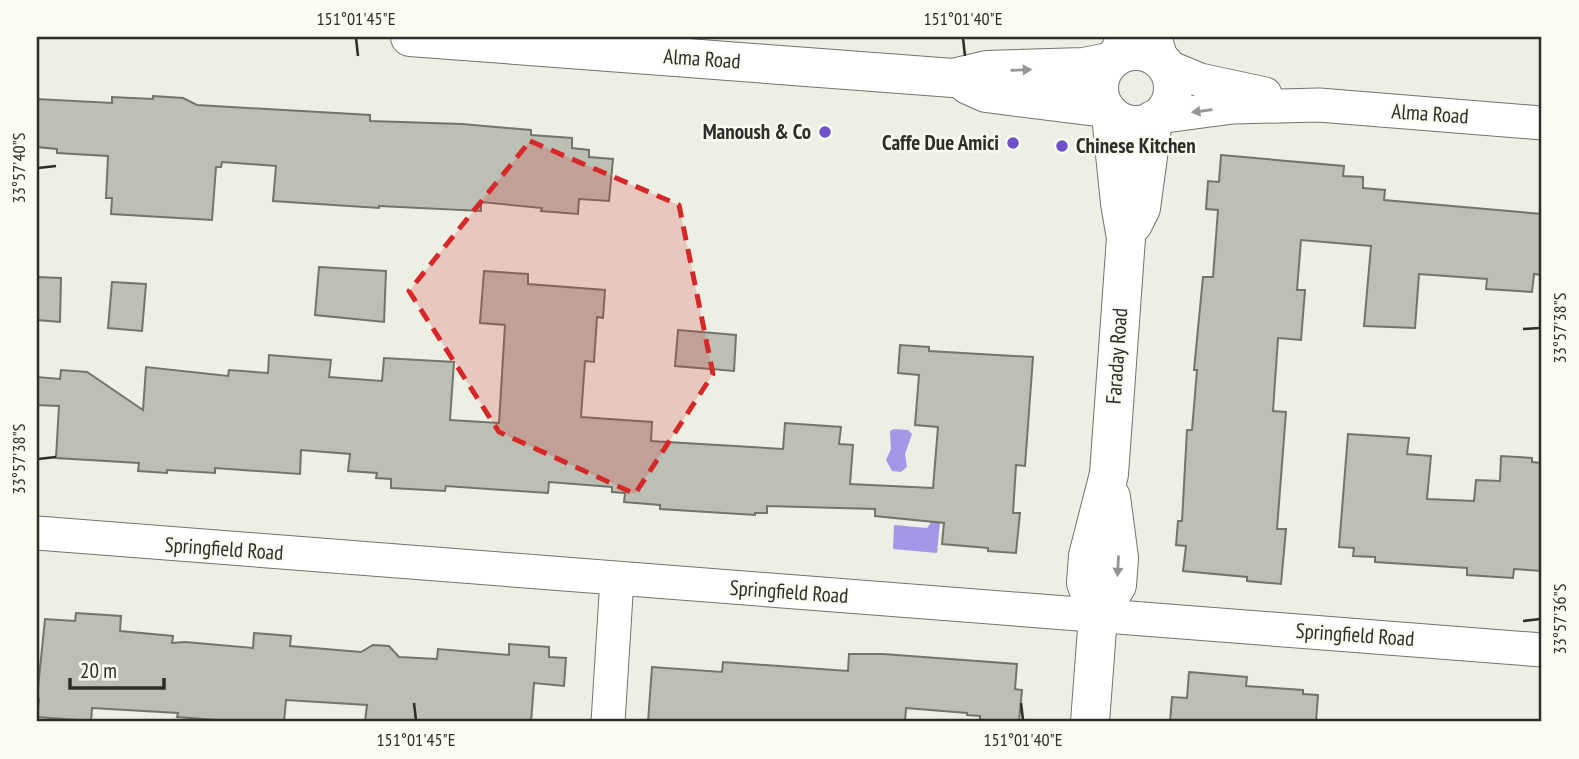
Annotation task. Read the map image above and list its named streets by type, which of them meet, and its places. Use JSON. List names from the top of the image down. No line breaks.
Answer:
{"streets":{"main road":["Alma Road","Faraday Road"],"street":["Springfield Road"]},"crossings":[["Alma Road","Faraday Road"],["Faraday Road","Springfield Road"]],"places":["Manoush & Co","Caffe Due Amici","Chinese Kitchen"],"scale_bar":"20 m","coordinates":["151°01'45\"E","151°01'40\"E","33°57'40\"S","33°57'38\"S","33°57'36\"S"]}
